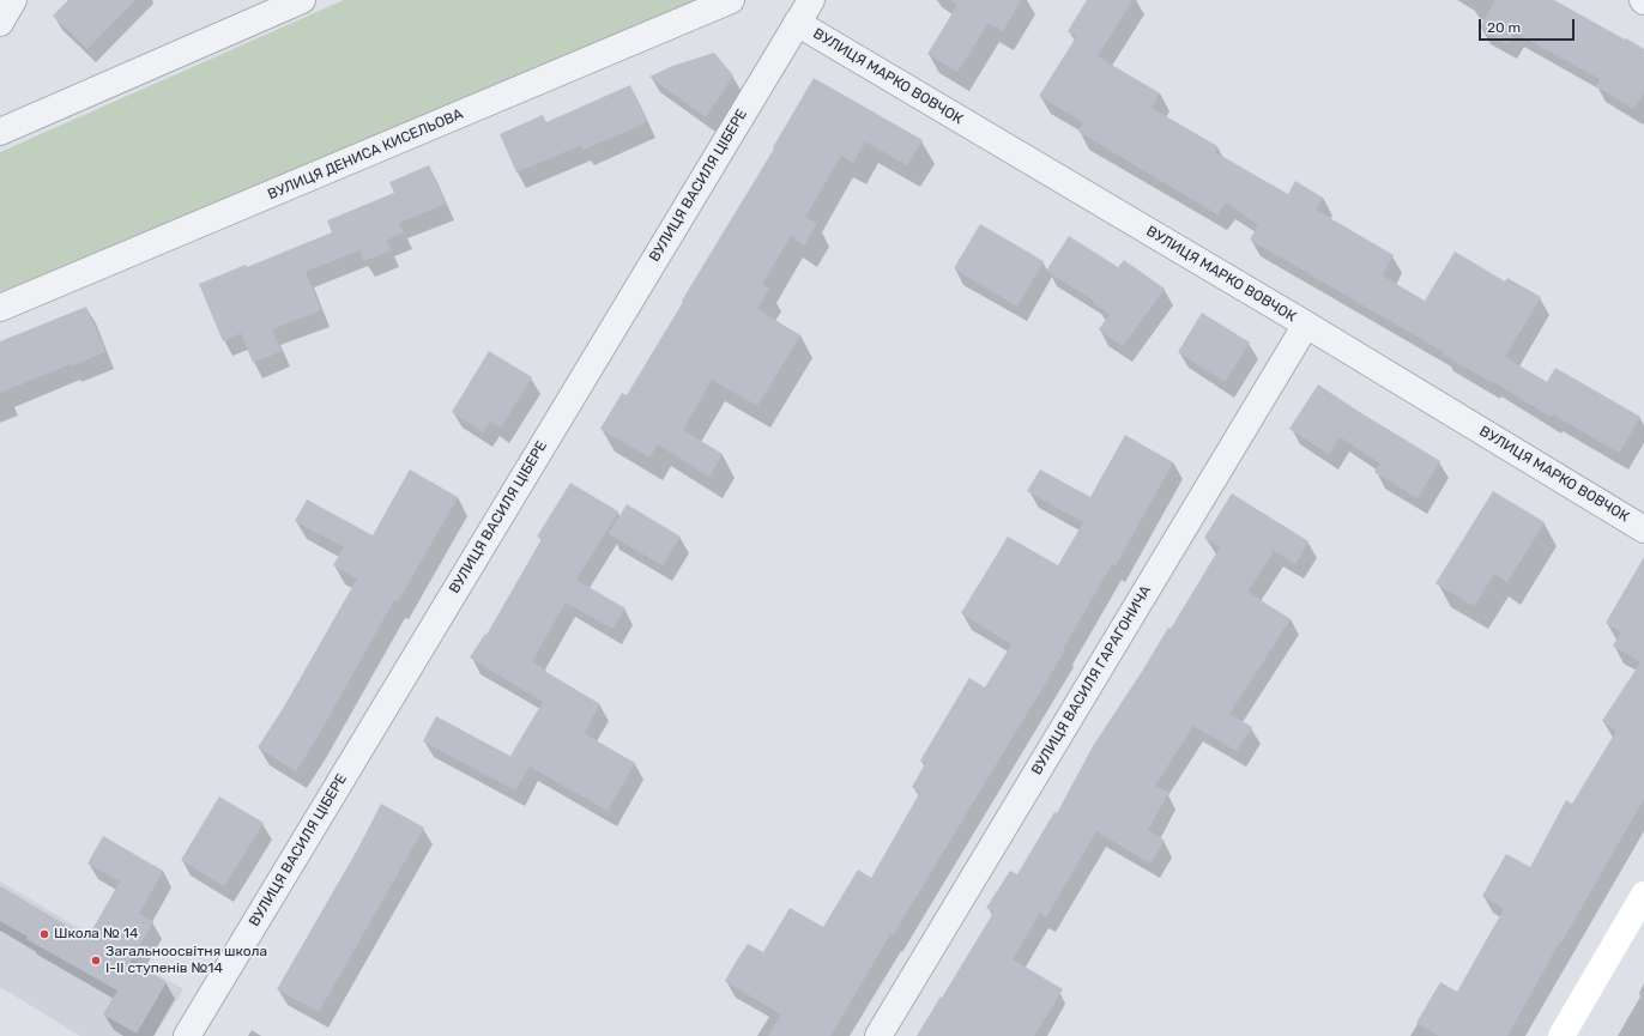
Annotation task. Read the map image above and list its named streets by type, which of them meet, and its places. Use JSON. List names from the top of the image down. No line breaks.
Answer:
{"streets":{"street":["ВУЛИЦЯ МАРКО ВОВЧОК","ВУЛИЦЯ ДЕНИСА КИСЕЛЬОВА","ВУЛИЦЯ ВАСИЛЯ ЦІБЕРЕ","ВУЛИЦЯ ВАСИЛЯ ГАРАГОНИЧА"]},"crossings":[["ВУЛИЦЯ МАРКО ВОВЧОК","ВУЛИЦЯ ВАСИЛЯ ЦІБЕРЕ"],["ВУЛИЦЯ МАРКО ВОВЧОК","ВУЛИЦЯ ВАСИЛЯ ГАРАГОНИЧА"]],"places":["Школа № 14","Загальноосвітня школа І-ІІ ступенів №14"],"scale_bar":"20 m"}
